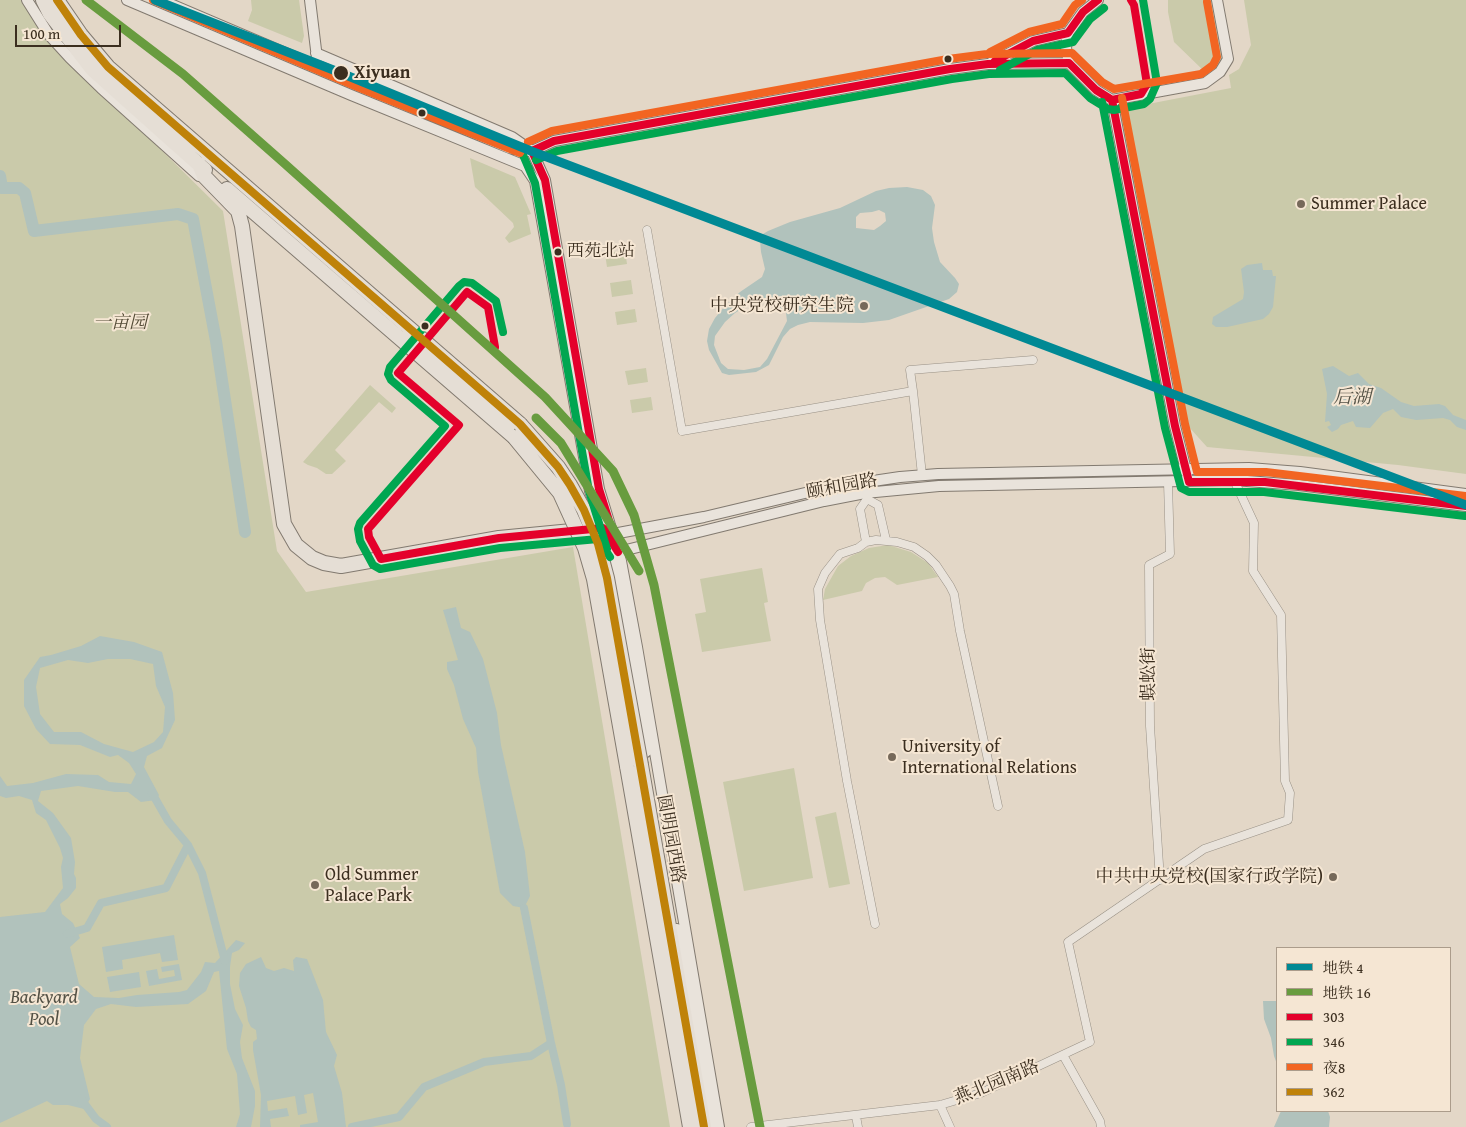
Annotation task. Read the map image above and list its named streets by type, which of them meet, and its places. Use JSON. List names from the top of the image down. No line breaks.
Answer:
{"streets":{"main road":["颐和园路","圆明园西路"],"street":["蜈蚣街","燕北园南路"]},"crossings":[["颐和园路","蜈蚣街"],["颐和园路","圆明园西路"],["蜈蚣街","燕北园南路"]],"water":["后湖","Backyard Pool"],"parks":["一亩园"],"places":["Xiyuan","Summer Palace","西苑北站","中央党校研究生院","University of International Relations","中共中央党校(国家行政学院)","Old Summer Palace Park"],"lines":["metro line 4","metro line 16","transit line 303","transit line 346","transit line 夜8","transit line 362"],"legend":["地铁 4","地铁 16","303","346","夜8","362"],"scale_bar":"100 m"}
